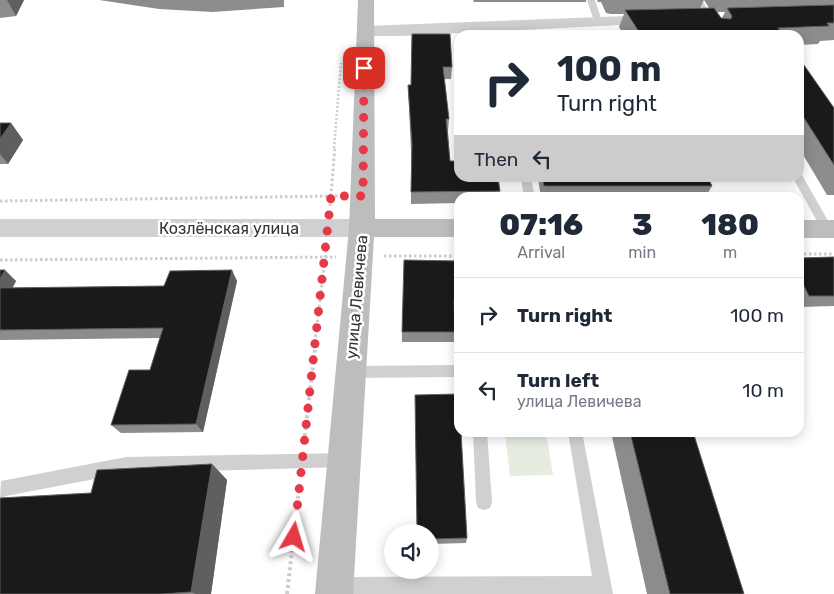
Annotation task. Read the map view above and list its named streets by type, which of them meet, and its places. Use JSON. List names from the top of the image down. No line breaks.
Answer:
{"streets":{"street":["Козлёнская улица","улица Левичева"]},"crossings":[["Козлёнская улица","улица Левичева"]],"page":{"turn":["100 m","Turn right"],"then":"Then","eta":["07:16","Arrival","3","min","180","m"],"list":[{"name":"Turn right","value":"100 m"},{"name":"Turn left","note":"улица Левичева","value":"10 m"}]}}
